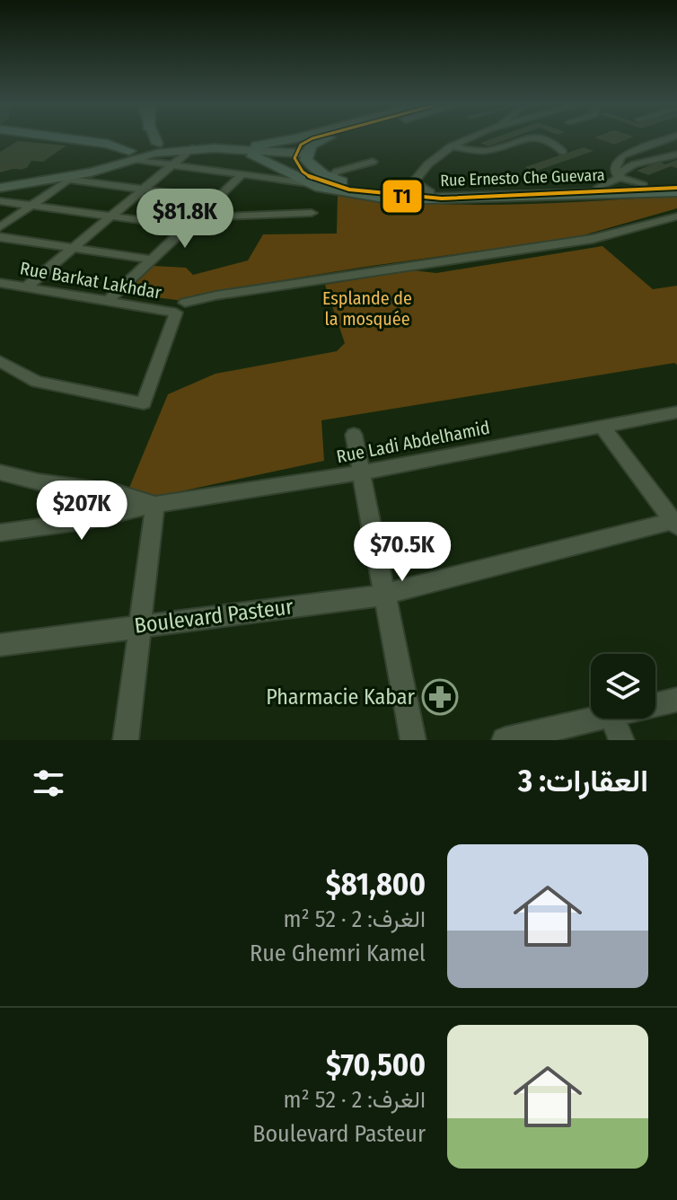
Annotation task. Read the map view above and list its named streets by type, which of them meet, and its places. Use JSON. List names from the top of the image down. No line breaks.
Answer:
{"streets":{"main road":["Rue Ernesto Che Guevara"],"street":["Rue Barkat Lakhdar","Rue Ladi Abdelhamid","Boulevard Pasteur"]},"parks":["Esplande de la mosquée"],"places":{"pharmacy":["Pharmacie Kabar"]},"lines":["transit line T1"],"page":{"price":["$81.8K","$207K","$70.5K"],"heading":"العقارات: 3","list":[{"name":"$81,800","note":"الغرف: 2 · 52 m² · Rue Ghemri Kamel"},{"name":"$70,500","note":"الغرف: 2 · 52 m² · Boulevard Pasteur"}]}}
